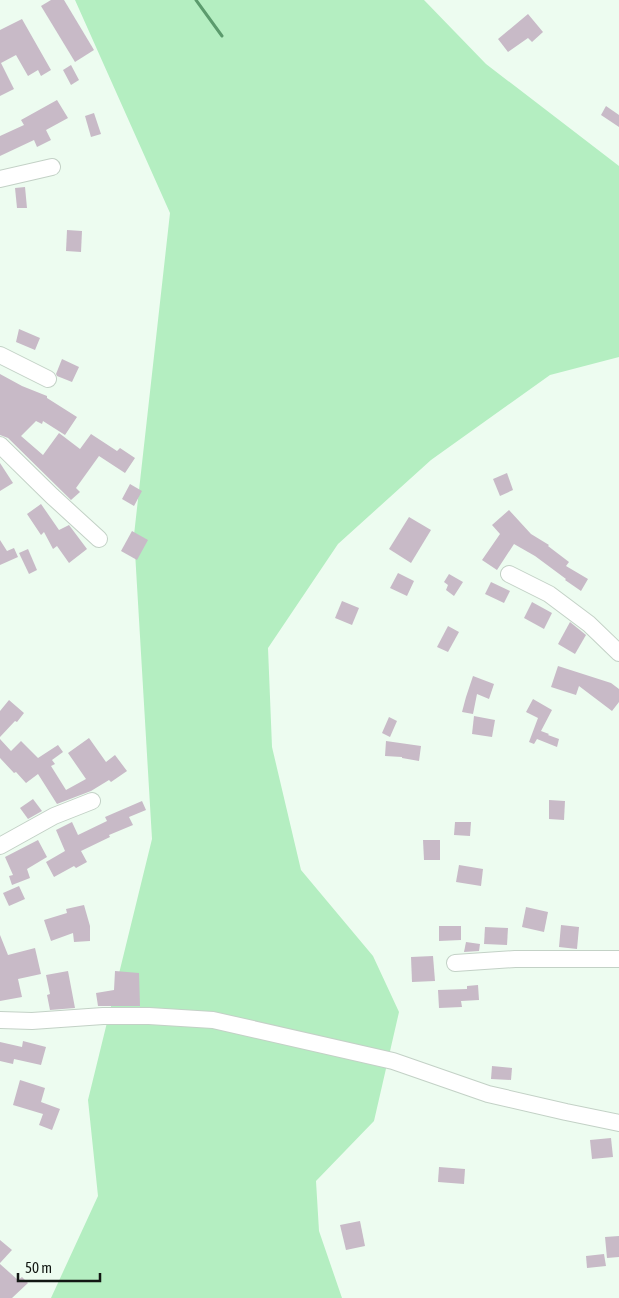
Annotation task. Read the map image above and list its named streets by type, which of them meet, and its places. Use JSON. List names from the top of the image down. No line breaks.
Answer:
{"scale_bar":"50 m"}
